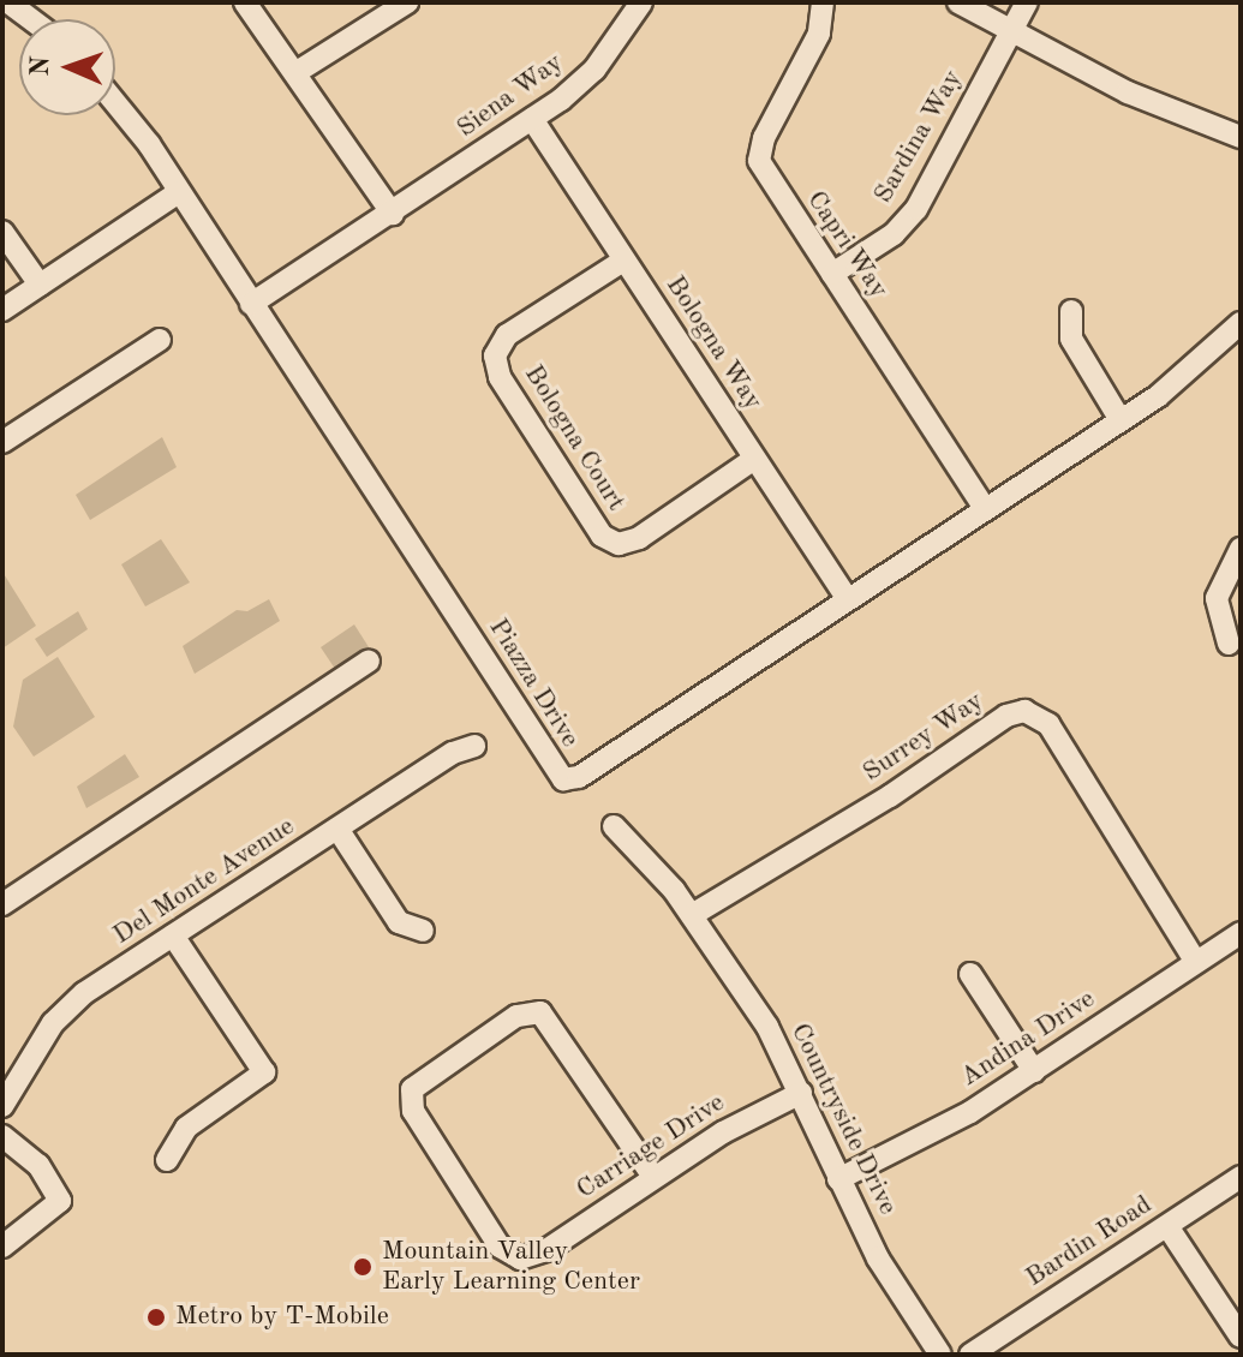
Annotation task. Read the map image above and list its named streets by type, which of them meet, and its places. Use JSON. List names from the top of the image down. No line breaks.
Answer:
{"streets":{"street":["Siena Way","Sardina Way","Capri Way","Bologna Way","Bologna Court","Piazza Drive","Surrey Way","Del Monte Avenue","Andina Drive","Countryside Drive","Carriage Drive","Bardin Road"]},"crossings":[["Siena Way","Bologna Way"],["Siena Way","Piazza Drive"],["Sardina Way","Capri Way"],["Capri Way","Piazza Drive"],["Bologna Way","Bologna Court"],["Bologna Way","Piazza Drive"],["Surrey Way","Andina Drive"],["Surrey Way","Countryside Drive"],["Andina Drive","Countryside Drive"],["Countryside Drive","Carriage Drive"]],"places":["Mountain Valley Early Learning Center","Metro by T-Mobile"],"north":"left"}
